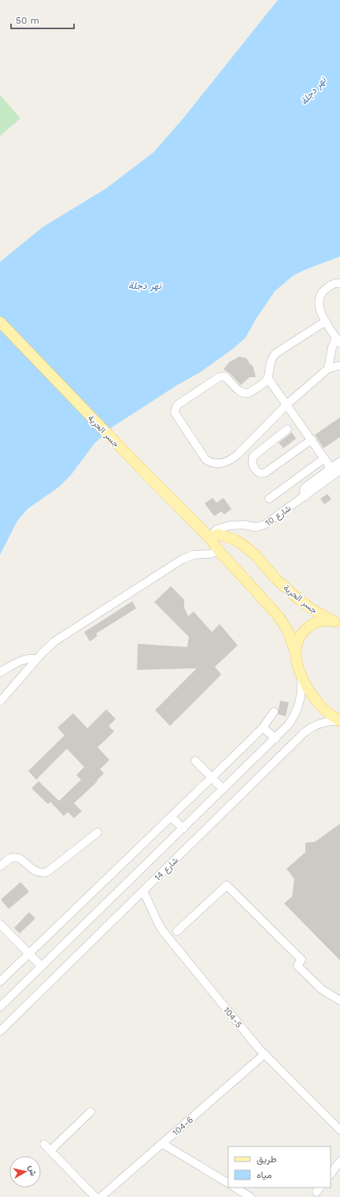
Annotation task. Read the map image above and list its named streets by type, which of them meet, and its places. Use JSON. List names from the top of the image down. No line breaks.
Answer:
{"streets":{"main road":["جسر الحرية"],"street":["شارع 10","شارع 14","104-5","104-6"]},"crossings":[["جسر الحرية","شارع 10"],["شارع 14","104-5"],["104-5","104-6"]],"water":["نهر دجلة"],"legend":["طريق","مياه"],"scale_bar":"50 m","north":"right"}
